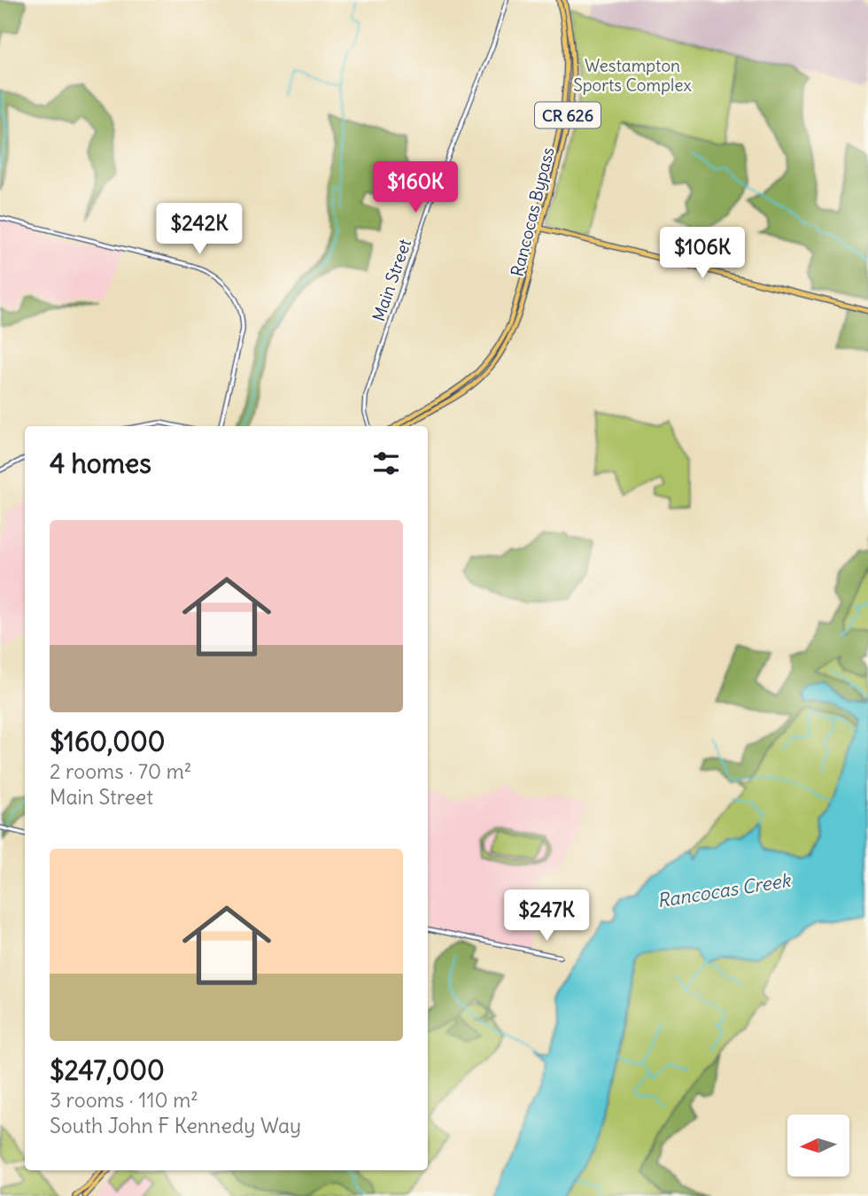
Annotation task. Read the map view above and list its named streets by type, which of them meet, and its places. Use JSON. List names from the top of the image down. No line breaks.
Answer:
{"streets":{"main road":["CR 626","Rancocas Bypass"],"street":["Main Street"]},"crossings":[["CR 626","Rancocas Bypass"]],"water":["Rancocas Creek"],"parks":["Westampton Sports Complex"],"north":"left","page":{"price":["$160K","$242K","$106K","$247K"],"heading":"4 homes","list":[{"name":"$160,000","note":"2 rooms · 70 m² · Main Street"},{"name":"$247,000","note":"3 rooms · 110 m² · South John F Kennedy Way"}]}}
